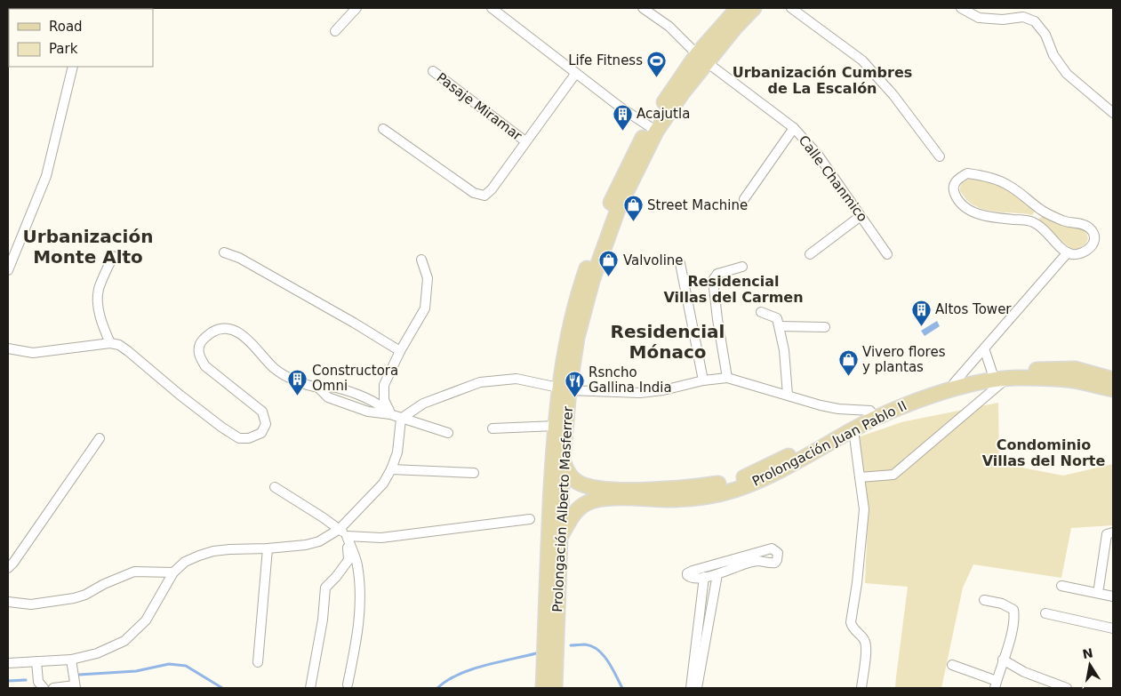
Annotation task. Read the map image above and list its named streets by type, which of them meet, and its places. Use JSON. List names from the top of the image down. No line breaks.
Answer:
{"streets":{"main road":["Prolongación Juan Pablo II","Prolongación Alberto Masferrer"],"street":["Pasaje Miramar","Calle Chanmico"]},"crossings":[["Calle Chanmico","Prolongación Alberto Masferrer"],["Prolongación Juan Pablo II","Prolongación Alberto Masferrer"]],"districts":["Urbanización Cumbres de La Escalón","Urbanización Monte Alto","Residencial Villas del Carmen","Residencial Mónaco","Condominio Villas del Norte"],"places":{"sports":["Life Fitness"],"building":["Acajutla","Altos Tower","Constructora Omni"],"shop":["Street Machine","Valvoline","Vivero flores y plantas"],"restaurant":["Rsncho Gallina India"]},"legend":["Road","Park"],"north":"top"}
